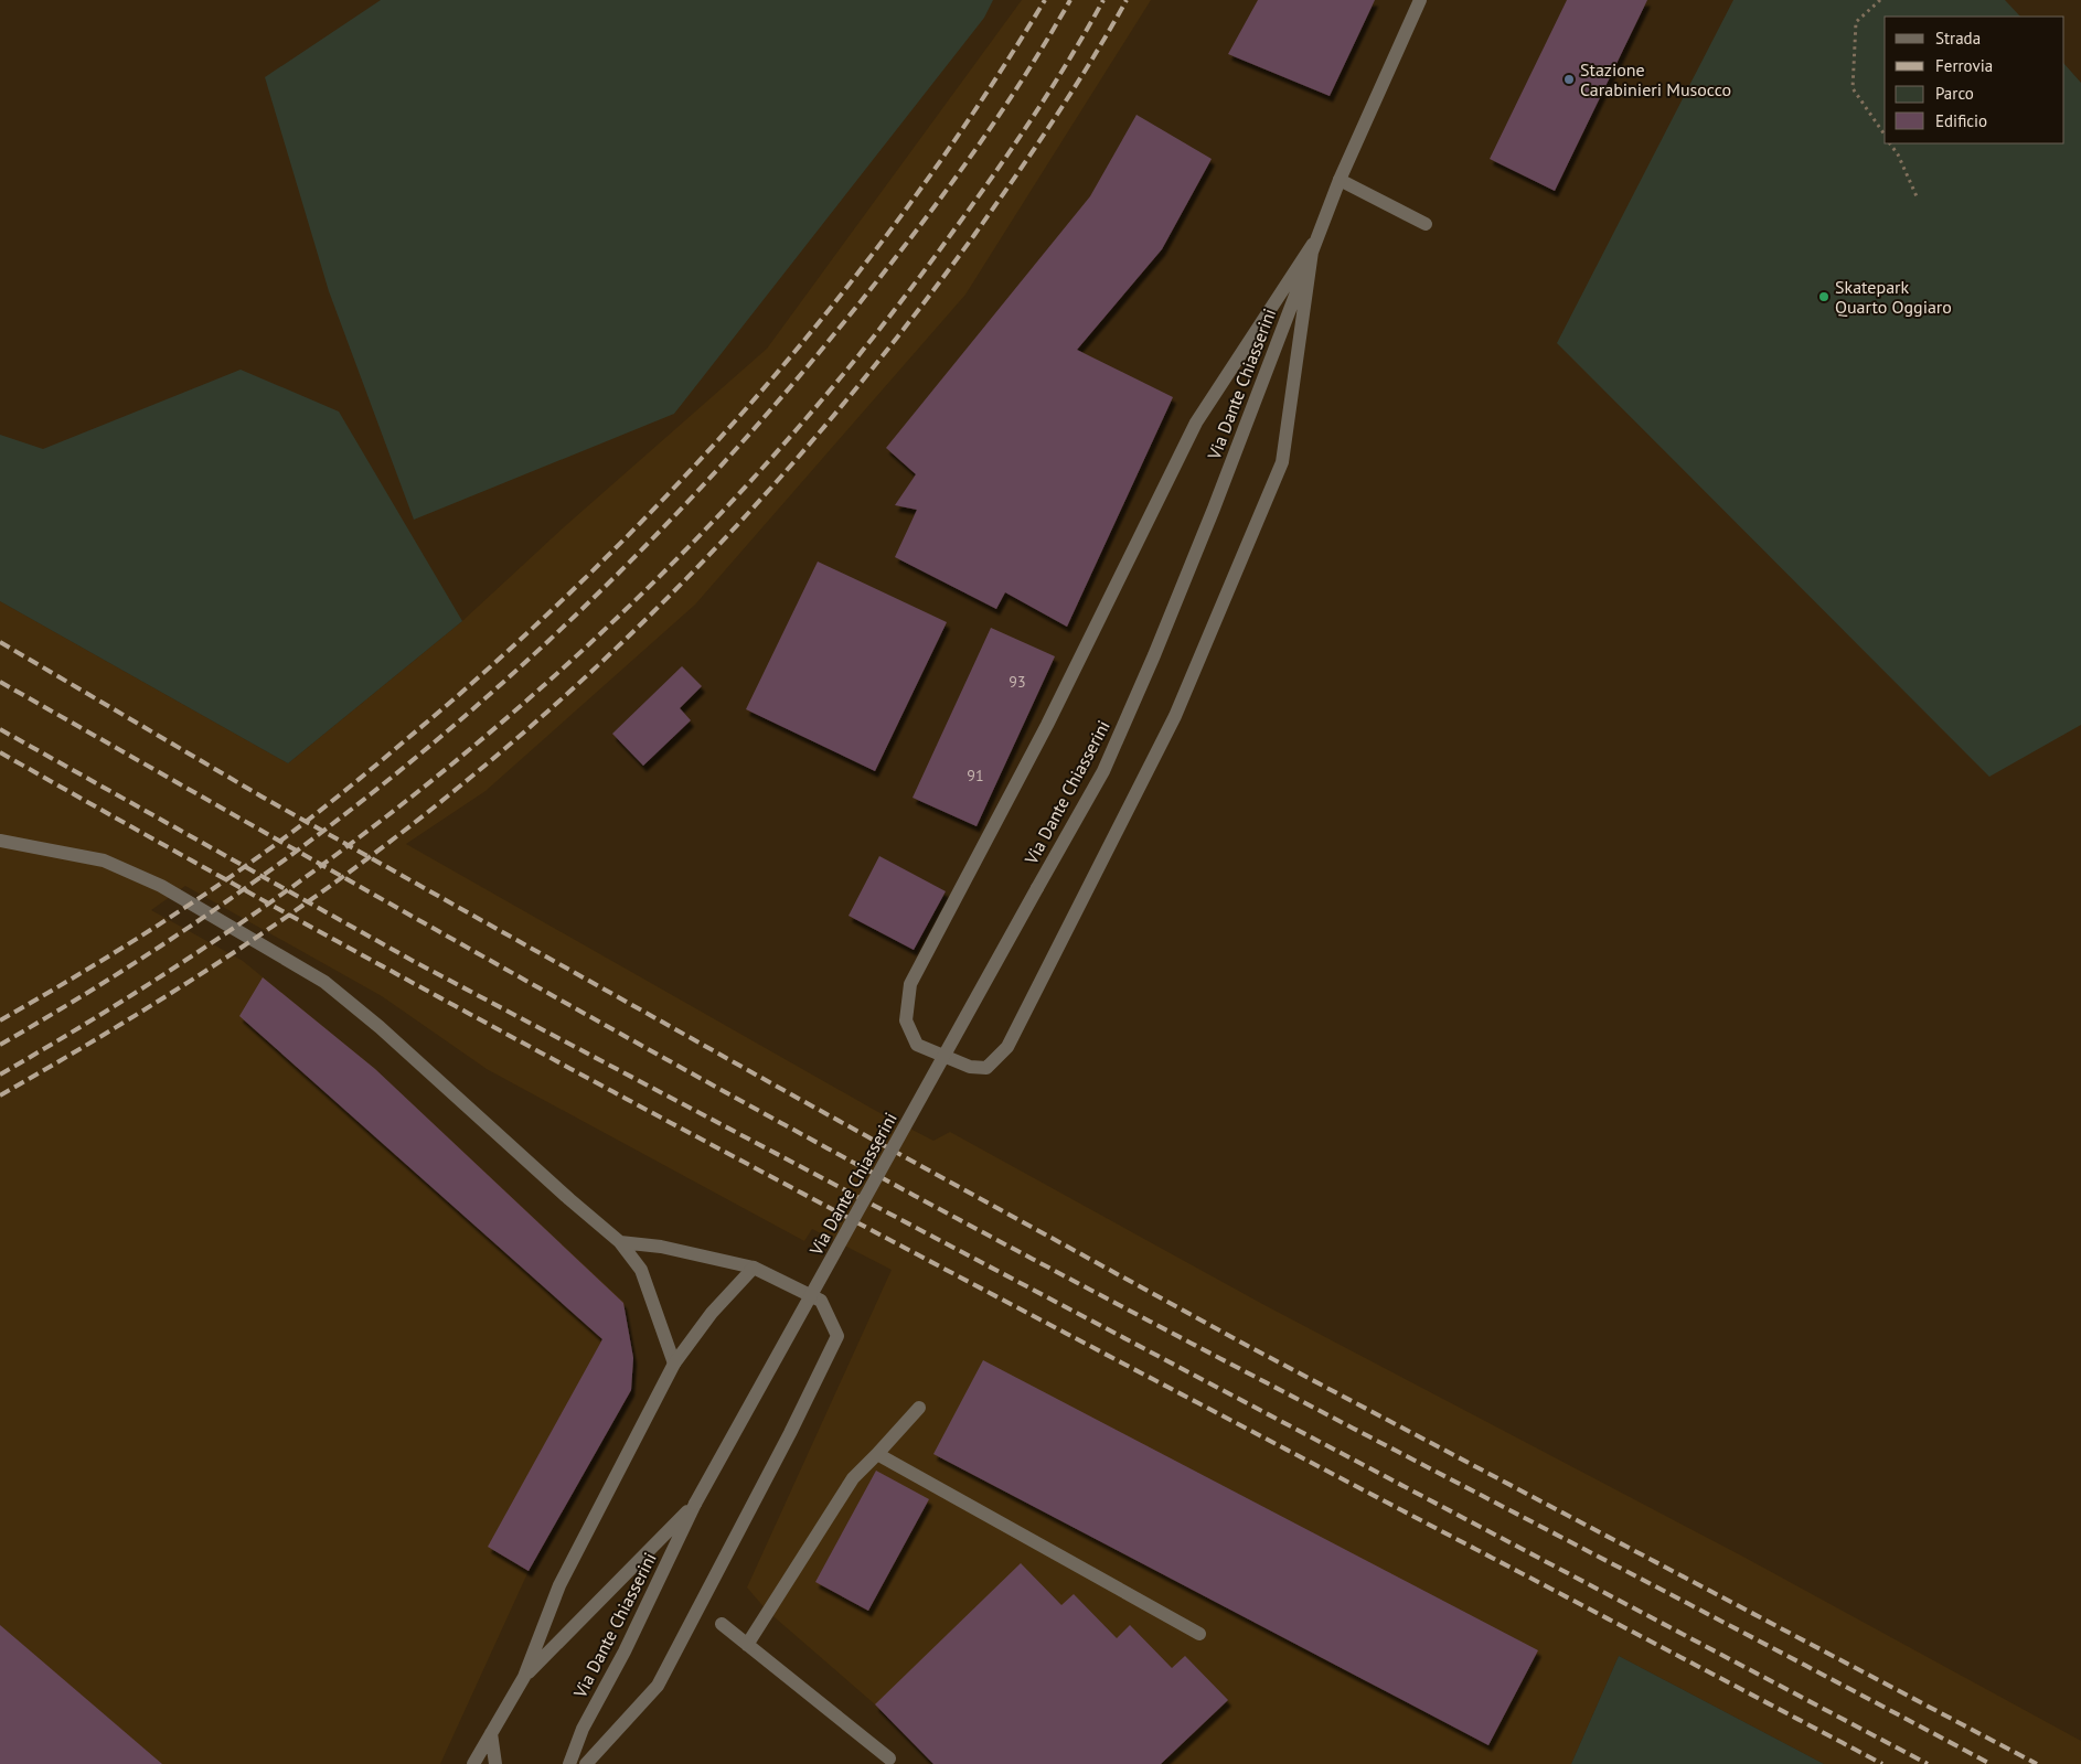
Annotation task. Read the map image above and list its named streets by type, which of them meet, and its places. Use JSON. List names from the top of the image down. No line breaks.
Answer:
{"streets":{"street":["Via Dante Chiasserini"]},"places":["Stazione Carabinieri Musocco","Skatepark Quarto Oggiaro"],"house_numbers":["93","91"],"legend":["Strada","Ferrovia","Parco","Edificio"]}
